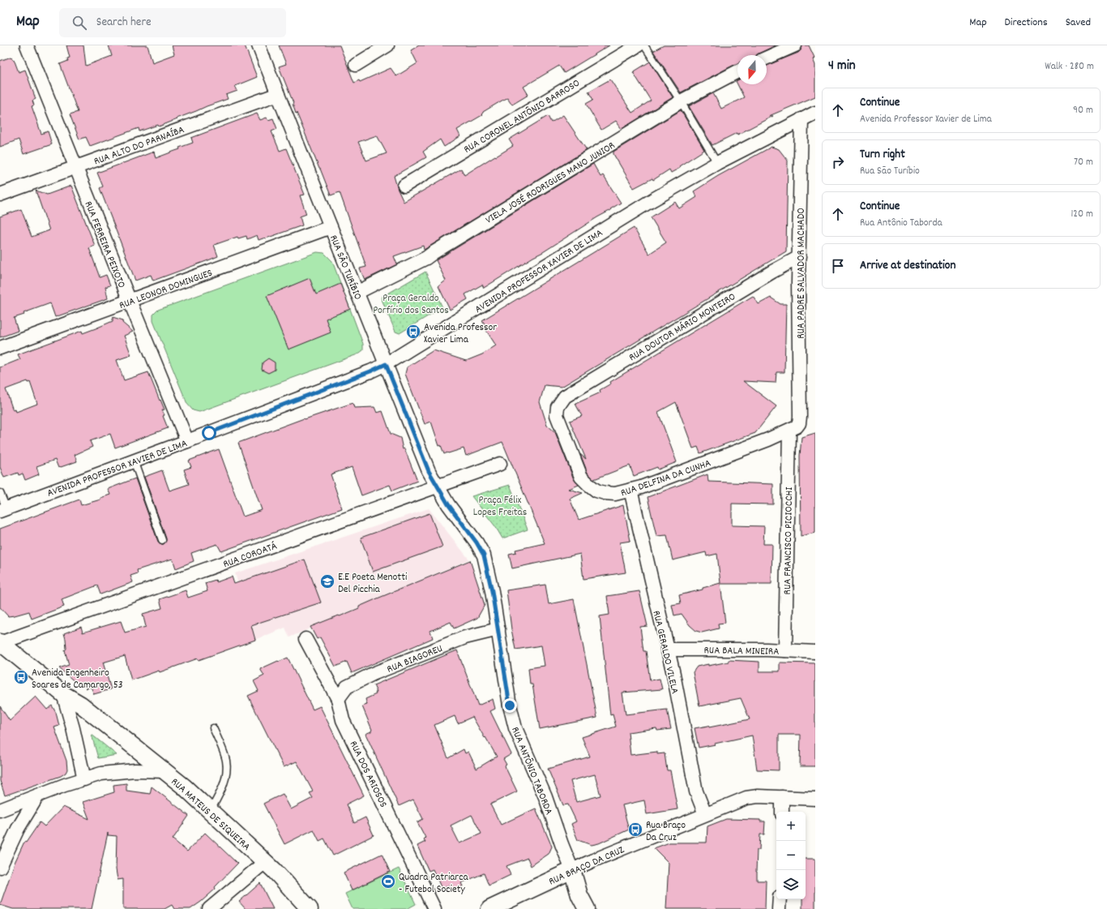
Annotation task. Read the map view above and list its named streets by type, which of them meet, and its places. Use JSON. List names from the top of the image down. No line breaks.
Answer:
{"streets":{"street":["RUA CORONEL ANTÔNIO BARROSO","RUA ALTO DO PARNAÍBA","VIELA JOSÉ RODRIGUES MANO JUNIOR","RUA FERREIRA PEIXOTO","RUA SÃO TURÍBIO","AVENIDA PROFESSOR XAVIER DE LIMA","RUA PADRE SALVADOR MACHADO","RUA LEONOR DOMINGUES","RUA DOUTOR MÁRIO MONTEIRO","RUA DELFINA DA CUNHA","RUA FRANCISCO PICIOCCHI","RUA COROATÁ","RUA BALA MINEIRA","RUA GERALDO VILELA","RUA BIAGOREU","RUA ANTÔNIO TABORDA","RUA DOS ARIOSOS","RUA MATEUS DE SIQUEIRA","RUA BRAÇO DA CRUZ"]},"crossings":[["RUA ALTO DO PARNAÍBA","RUA FERREIRA PEIXOTO"],["RUA ALTO DO PARNAÍBA","RUA SÃO TURÍBIO"],["VIELA JOSÉ RODRIGUES MANO JUNIOR","RUA SÃO TURÍBIO"],["RUA FERREIRA PEIXOTO","AVENIDA PROFESSOR XAVIER DE LIMA"],["RUA FERREIRA PEIXOTO","RUA LEONOR DOMINGUES"],["RUA SÃO TURÍBIO","AVENIDA PROFESSOR XAVIER DE LIMA"],["RUA SÃO TURÍBIO","RUA LEONOR DOMINGUES"],["RUA SÃO TURÍBIO","RUA COROATÁ"],["RUA SÃO TURÍBIO","RUA ANTÔNIO TABORDA"],["AVENIDA PROFESSOR XAVIER DE LIMA","RUA PADRE SALVADOR MACHADO"],["RUA PADRE SALVADOR MACHADO","RUA DOUTOR MÁRIO MONTEIRO"],["RUA PADRE SALVADOR MACHADO","RUA DELFINA DA CUNHA"],["RUA PADRE SALVADOR MACHADO","RUA FRANCISCO PICIOCCHI"],["RUA DOUTOR MÁRIO MONTEIRO","RUA DELFINA DA CUNHA"],["RUA DELFINA DA CUNHA","RUA FRANCISCO PICIOCCHI"],["RUA DELFINA DA CUNHA","RUA GERALDO VILELA"],["RUA FRANCISCO PICIOCCHI","RUA BALA MINEIRA"],["RUA COROATÁ","RUA ANTÔNIO TABORDA"],["RUA BALA MINEIRA","RUA GERALDO VILELA"],["RUA GERALDO VILELA","RUA BRAÇO DA CRUZ"],["RUA BIAGOREU","RUA ANTÔNIO TABORDA"],["RUA BIAGOREU","RUA DOS ARIOSOS"],["RUA ANTÔNIO TABORDA","RUA BRAÇO DA CRUZ"]],"parks":["Praça Geraldo Porfírio dos Santos","Praça Félix Lopes Freitas"],"places":{"bus stop":["Avenida Professor Xavier Lima","Avenida Engenheiro Soares de Camargo, 53","Rua Braço Da Cruz"],"school or university":["E.E Poeta Menotti Del Picchia"],"sports":["Quadra Patriarca - Futebol Society"]},"north":"bottom","page":{"header":"Map","search":"Search here","nav":["Map","Directions","Saved"],"heading":["4 min","Walk · 280 m"],"list":[["Continue","Avenida Professor Xavier de Lima","90 m"],["Turn right","Rua São Turíbio","70 m"],["Continue","Rua Antônio Taborda","120 m"],"Arrive at destination"],"map_buttons":["+","−"]}}
